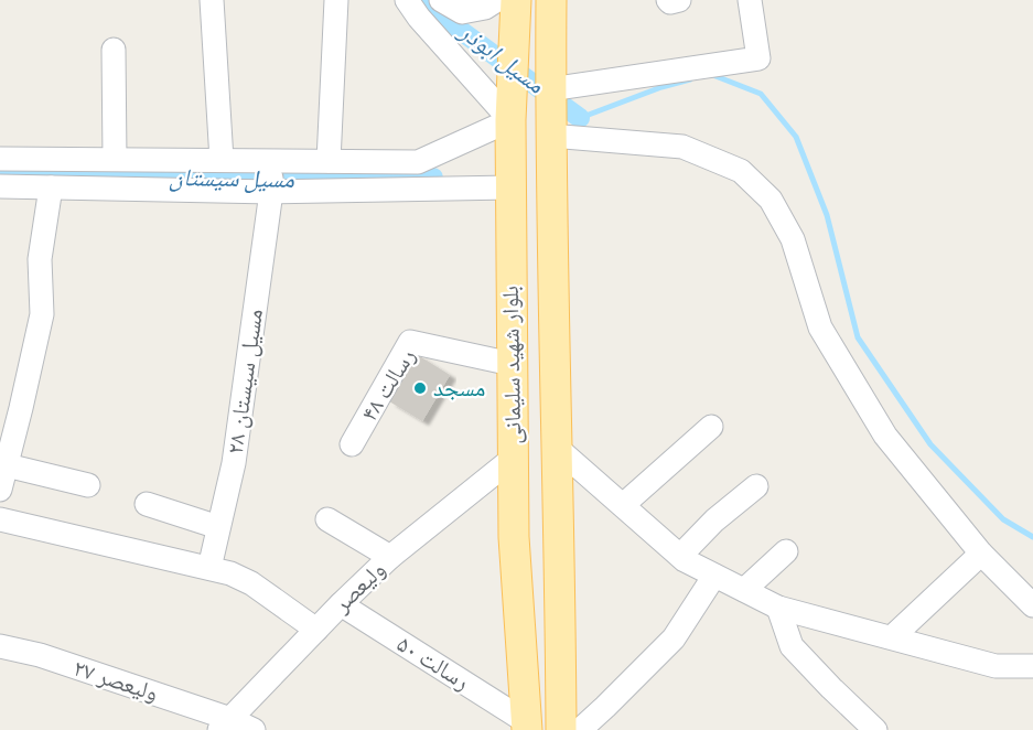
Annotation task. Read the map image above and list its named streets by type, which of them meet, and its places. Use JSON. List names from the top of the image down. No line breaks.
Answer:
{"streets":{"main road":["بلوار شهید سلیمانی"],"street":["مسیل سیستان ۲۸","رسالت ۴۸","ولیعصر","رسالت ۵۰","ولیعصر ۲۷"]},"crossings":[["بلوار شهید سلیمانی","رسالت ۴۸"],["بلوار شهید سلیمانی","ولیعصر"],["بلوار شهید سلیمانی","رسالت ۵۰"],["ولیعصر","رسالت ۵۰"],["ولیعصر","ولیعصر ۲۷"]],"water":["مسیل ابوذر","مسیل سیستان"],"places":["مسجد"]}
